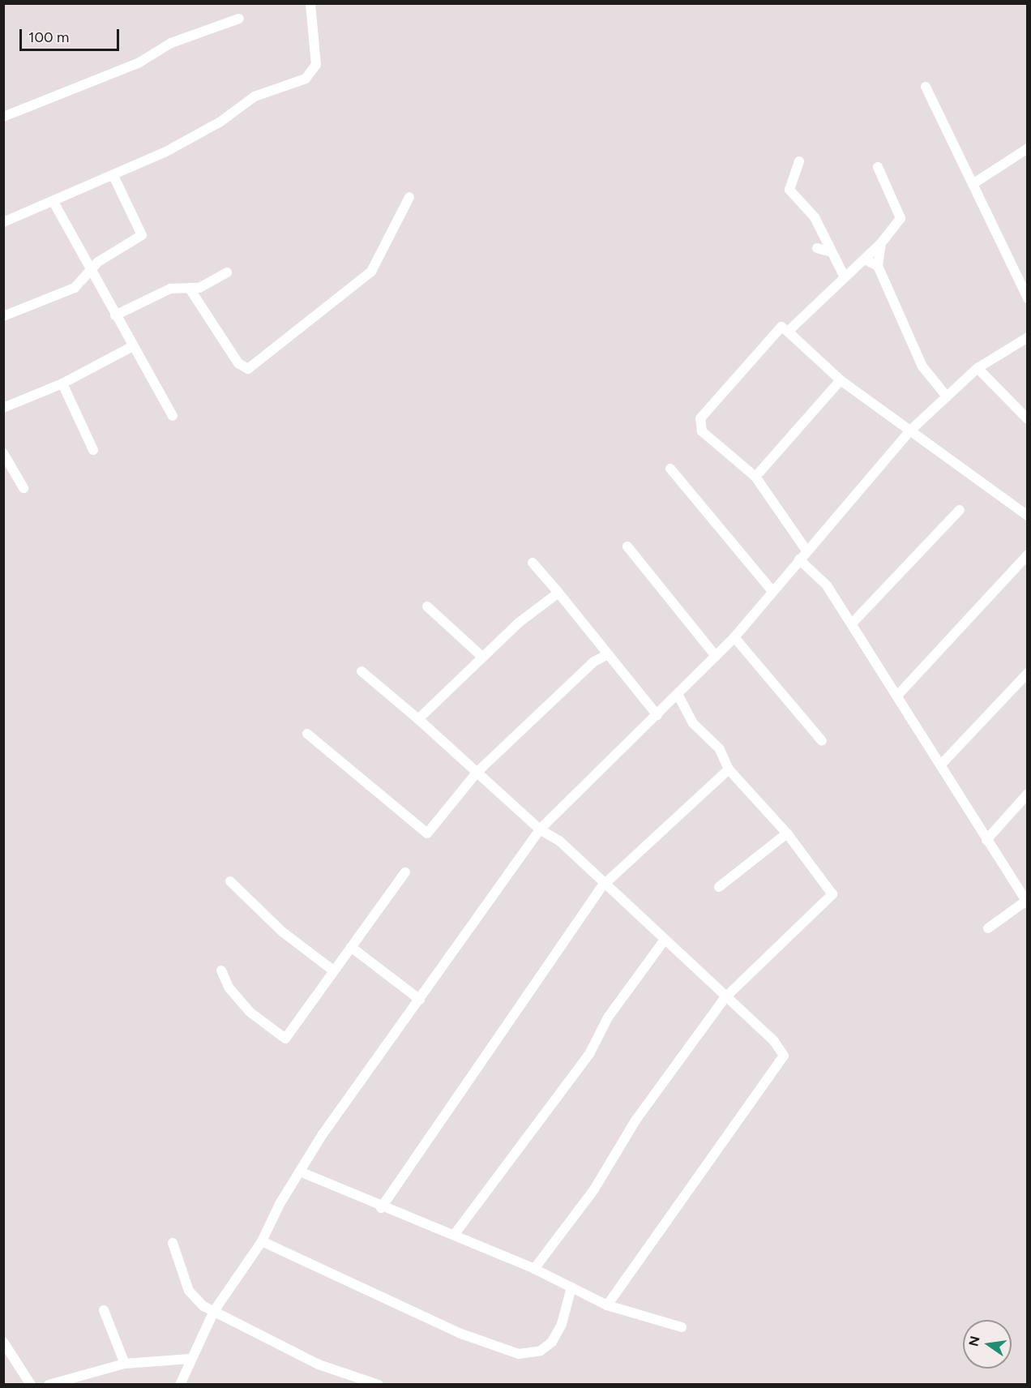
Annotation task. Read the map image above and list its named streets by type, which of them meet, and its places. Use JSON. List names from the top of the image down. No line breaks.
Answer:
{"scale_bar":"100 m","north":"left"}
